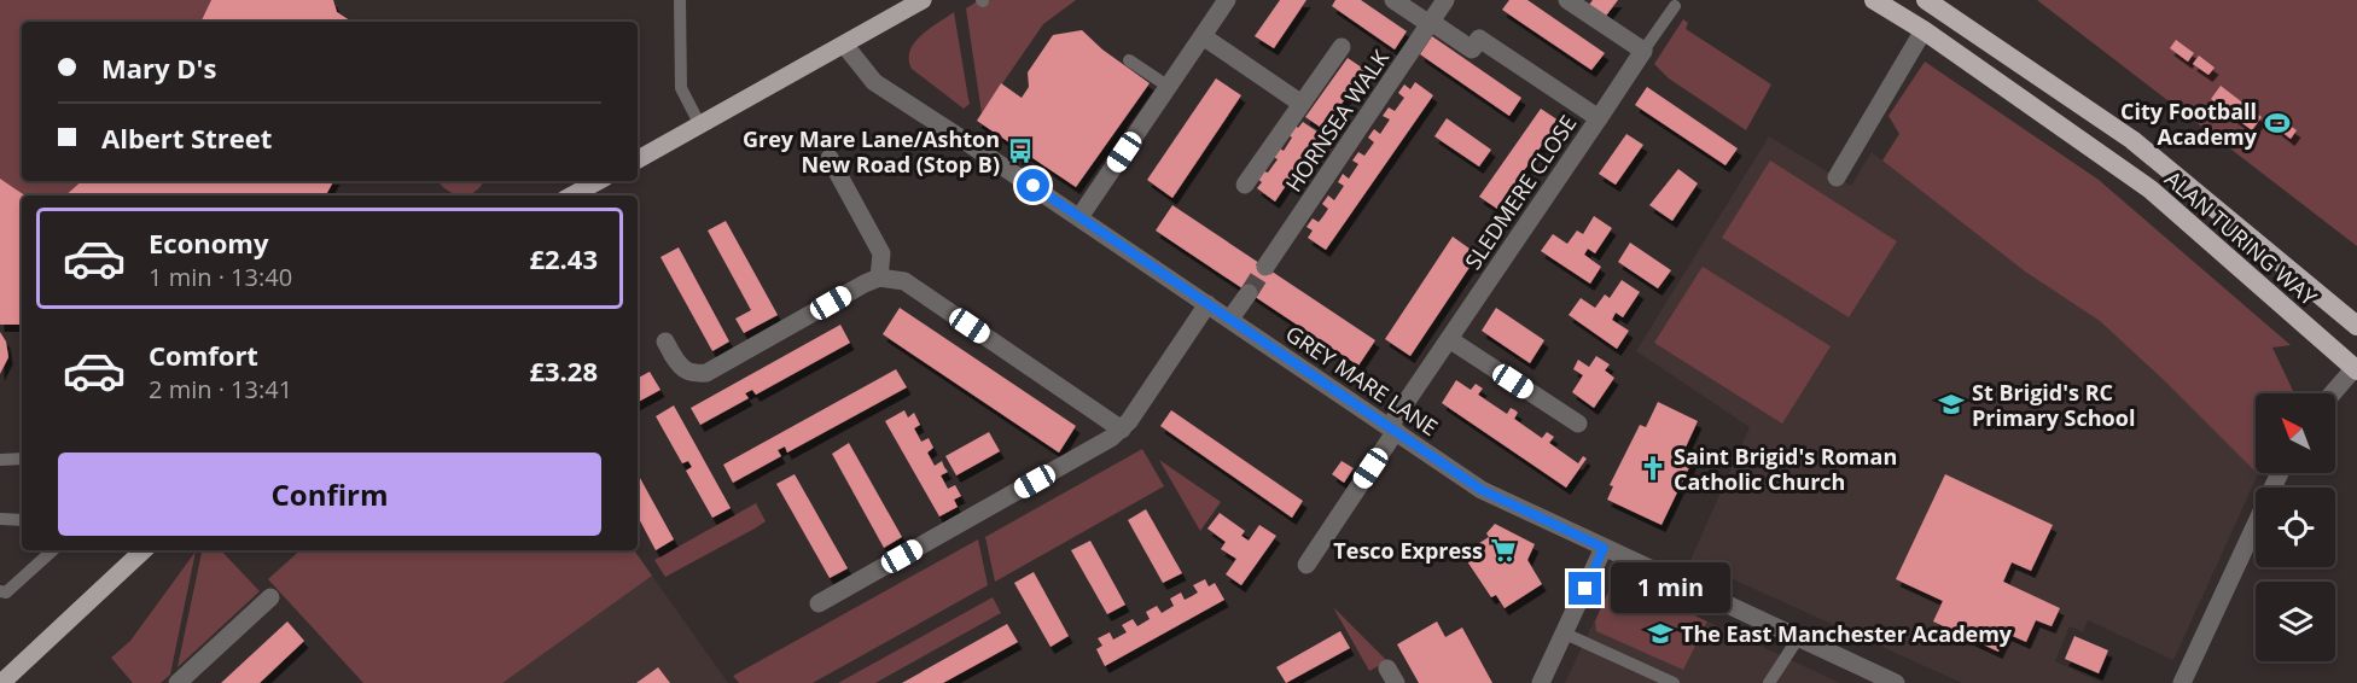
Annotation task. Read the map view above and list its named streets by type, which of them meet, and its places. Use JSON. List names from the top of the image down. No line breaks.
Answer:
{"streets":{"highway":["ALAN TURING WAY"],"street":["HORNSEA WALK","SLEDMERE CLOSE","GREY MARE LANE"]},"crossings":[["HORNSEA WALK","SLEDMERE CLOSE"],["SLEDMERE CLOSE","GREY MARE LANE"]],"places":{"sports":["City Football Academy"],"bus stop":["Grey Mare Lane/Ashton New Road (Stop B)"],"school or university":["St Brigid's RC Primary School","The East Manchester Academy"],"church":["Saint Brigid's Roman Catholic Church"],"supermarket":["Tesco Express"]},"north":"top left","page":{"banner":["Mary D's","Albert Street"],"list":[{"name":"Economy","note":"1 min · 13:40","value":"£2.43"},{"name":"Comfort","note":"2 min · 13:41","value":"£3.28"}],"buttons":"Confirm","bubble":"1 min"}}
